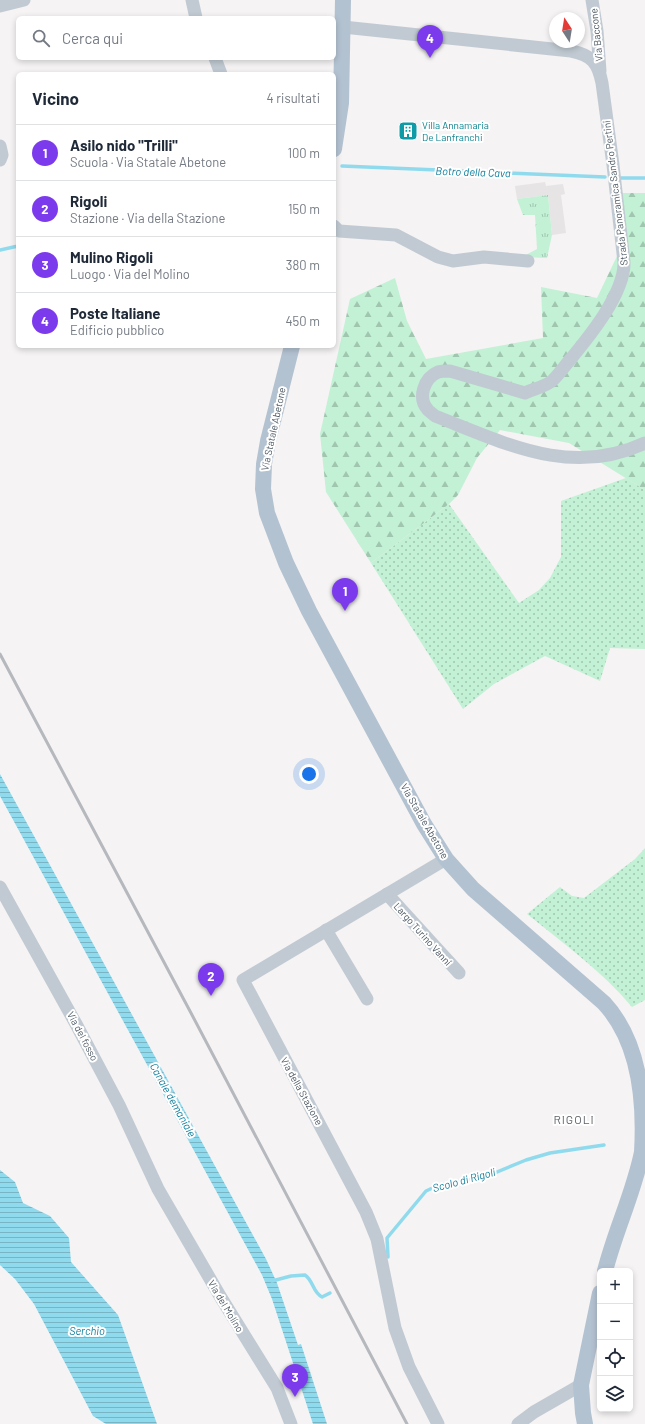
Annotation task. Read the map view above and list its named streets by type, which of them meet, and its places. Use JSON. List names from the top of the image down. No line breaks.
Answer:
{"streets":{"main road":["Via Statale Abetone"],"street":["Via Baccone","Strada Panoramica Sandro Pertini","Largo Turino Vanni","Via del fosso","Via della Stazione","Via del Molino"]},"crossings":[["Via Baccone","Strada Panoramica Sandro Pertini"],["Via Statale Abetone","Via della Stazione"],["Largo Turino Vanni","Via della Stazione"],["Via del fosso","Via del Molino"]],"districts":["RIGOLI"],"water":["Botro della Cava","Canale demaniale","Scolo di Rigoli","Serchio"],"places":{"building":["Villa Annamaria De Lanfranchi"]},"north":"top","page":{"search":"Cerca qui","pins":["4","1","2","3"],"heading":["Vicino","4 risultati"],"list":[{"mark":"1","name":"Asilo nido \"Trilli\"","note":"Scuola · Via Statale Abetone","value":"100 m"},{"mark":"2","name":"Rigoli","note":"Stazione · Via della Stazione","value":"150 m"},{"mark":"3","name":"Mulino Rigoli","note":"Luogo · Via del Molino","value":"380 m"},{"mark":"4","name":"Poste Italiane","note":"Edificio pubblico","value":"450 m"}],"map_buttons":["+","−"]}}
